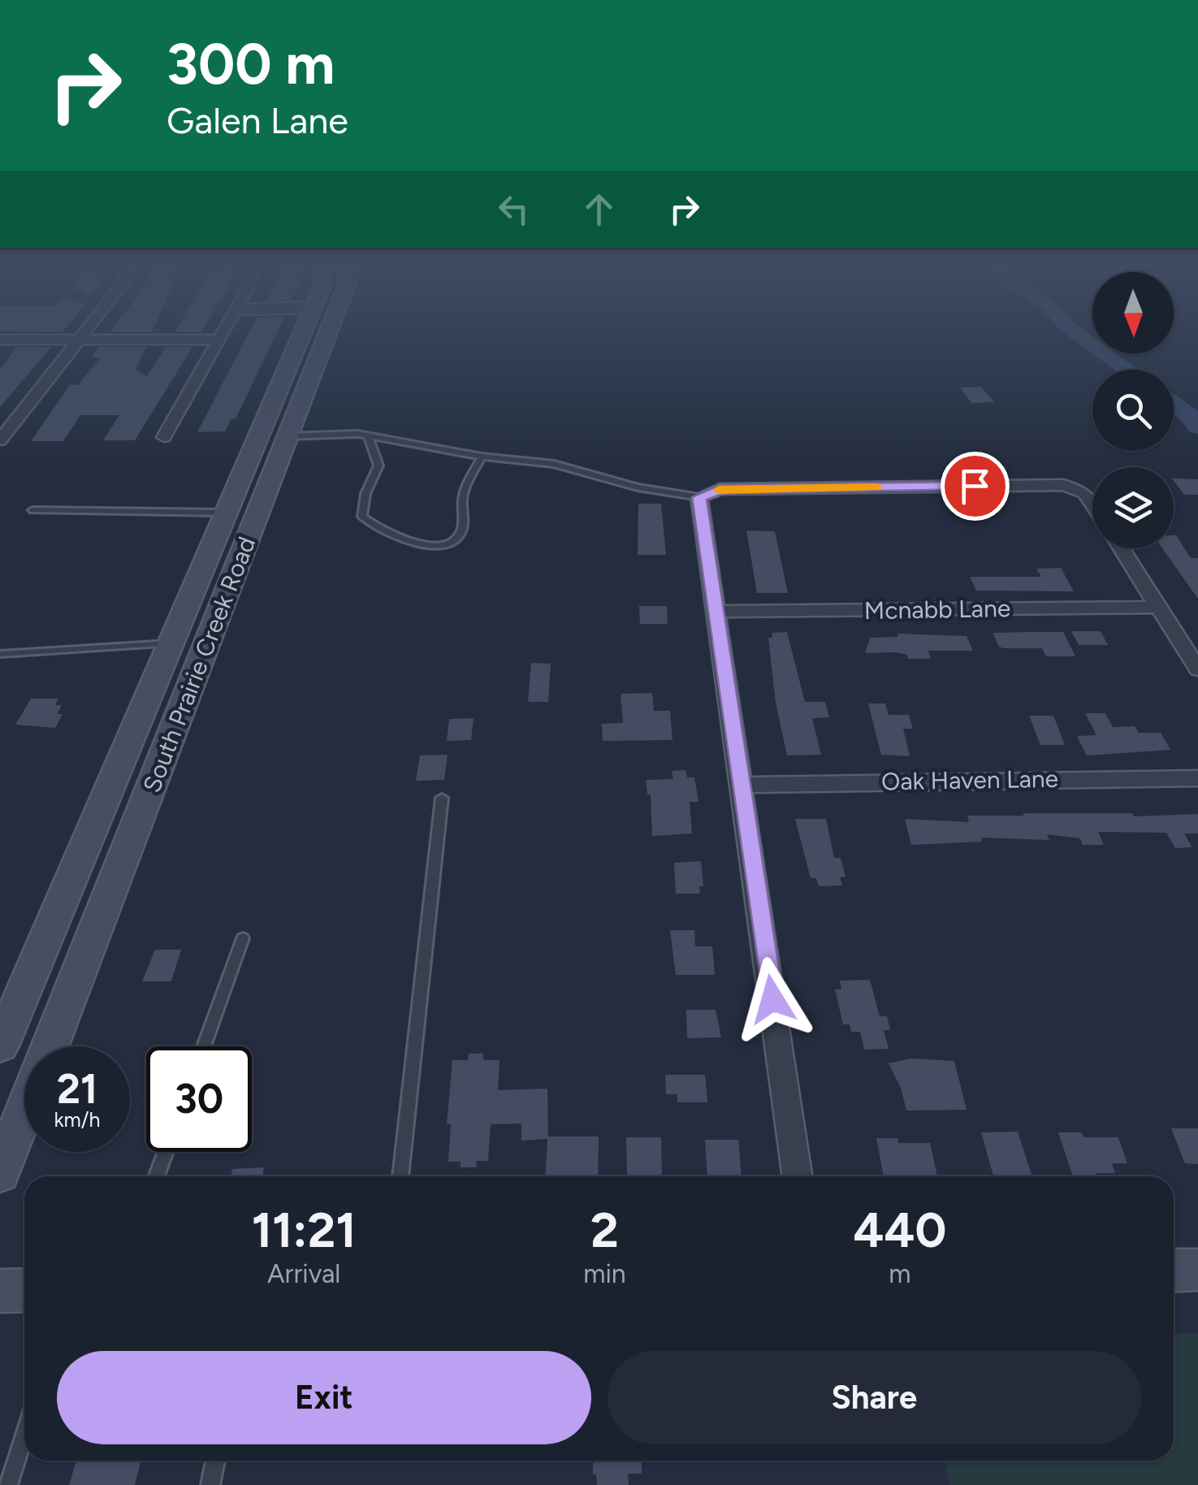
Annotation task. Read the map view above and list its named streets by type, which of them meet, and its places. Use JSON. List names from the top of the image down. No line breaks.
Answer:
{"streets":{"main road":["South Prairie Creek Road"],"street":["Mcnabb Lane","Oak Haven Lane"]},"north":"bottom","page":{"turn":["300 m","Galen Lane"],"speed":"21 km/h","limit":"30","eta":["11:21","Arrival","2","min","440","m"],"buttons":["Exit","Share"]}}
